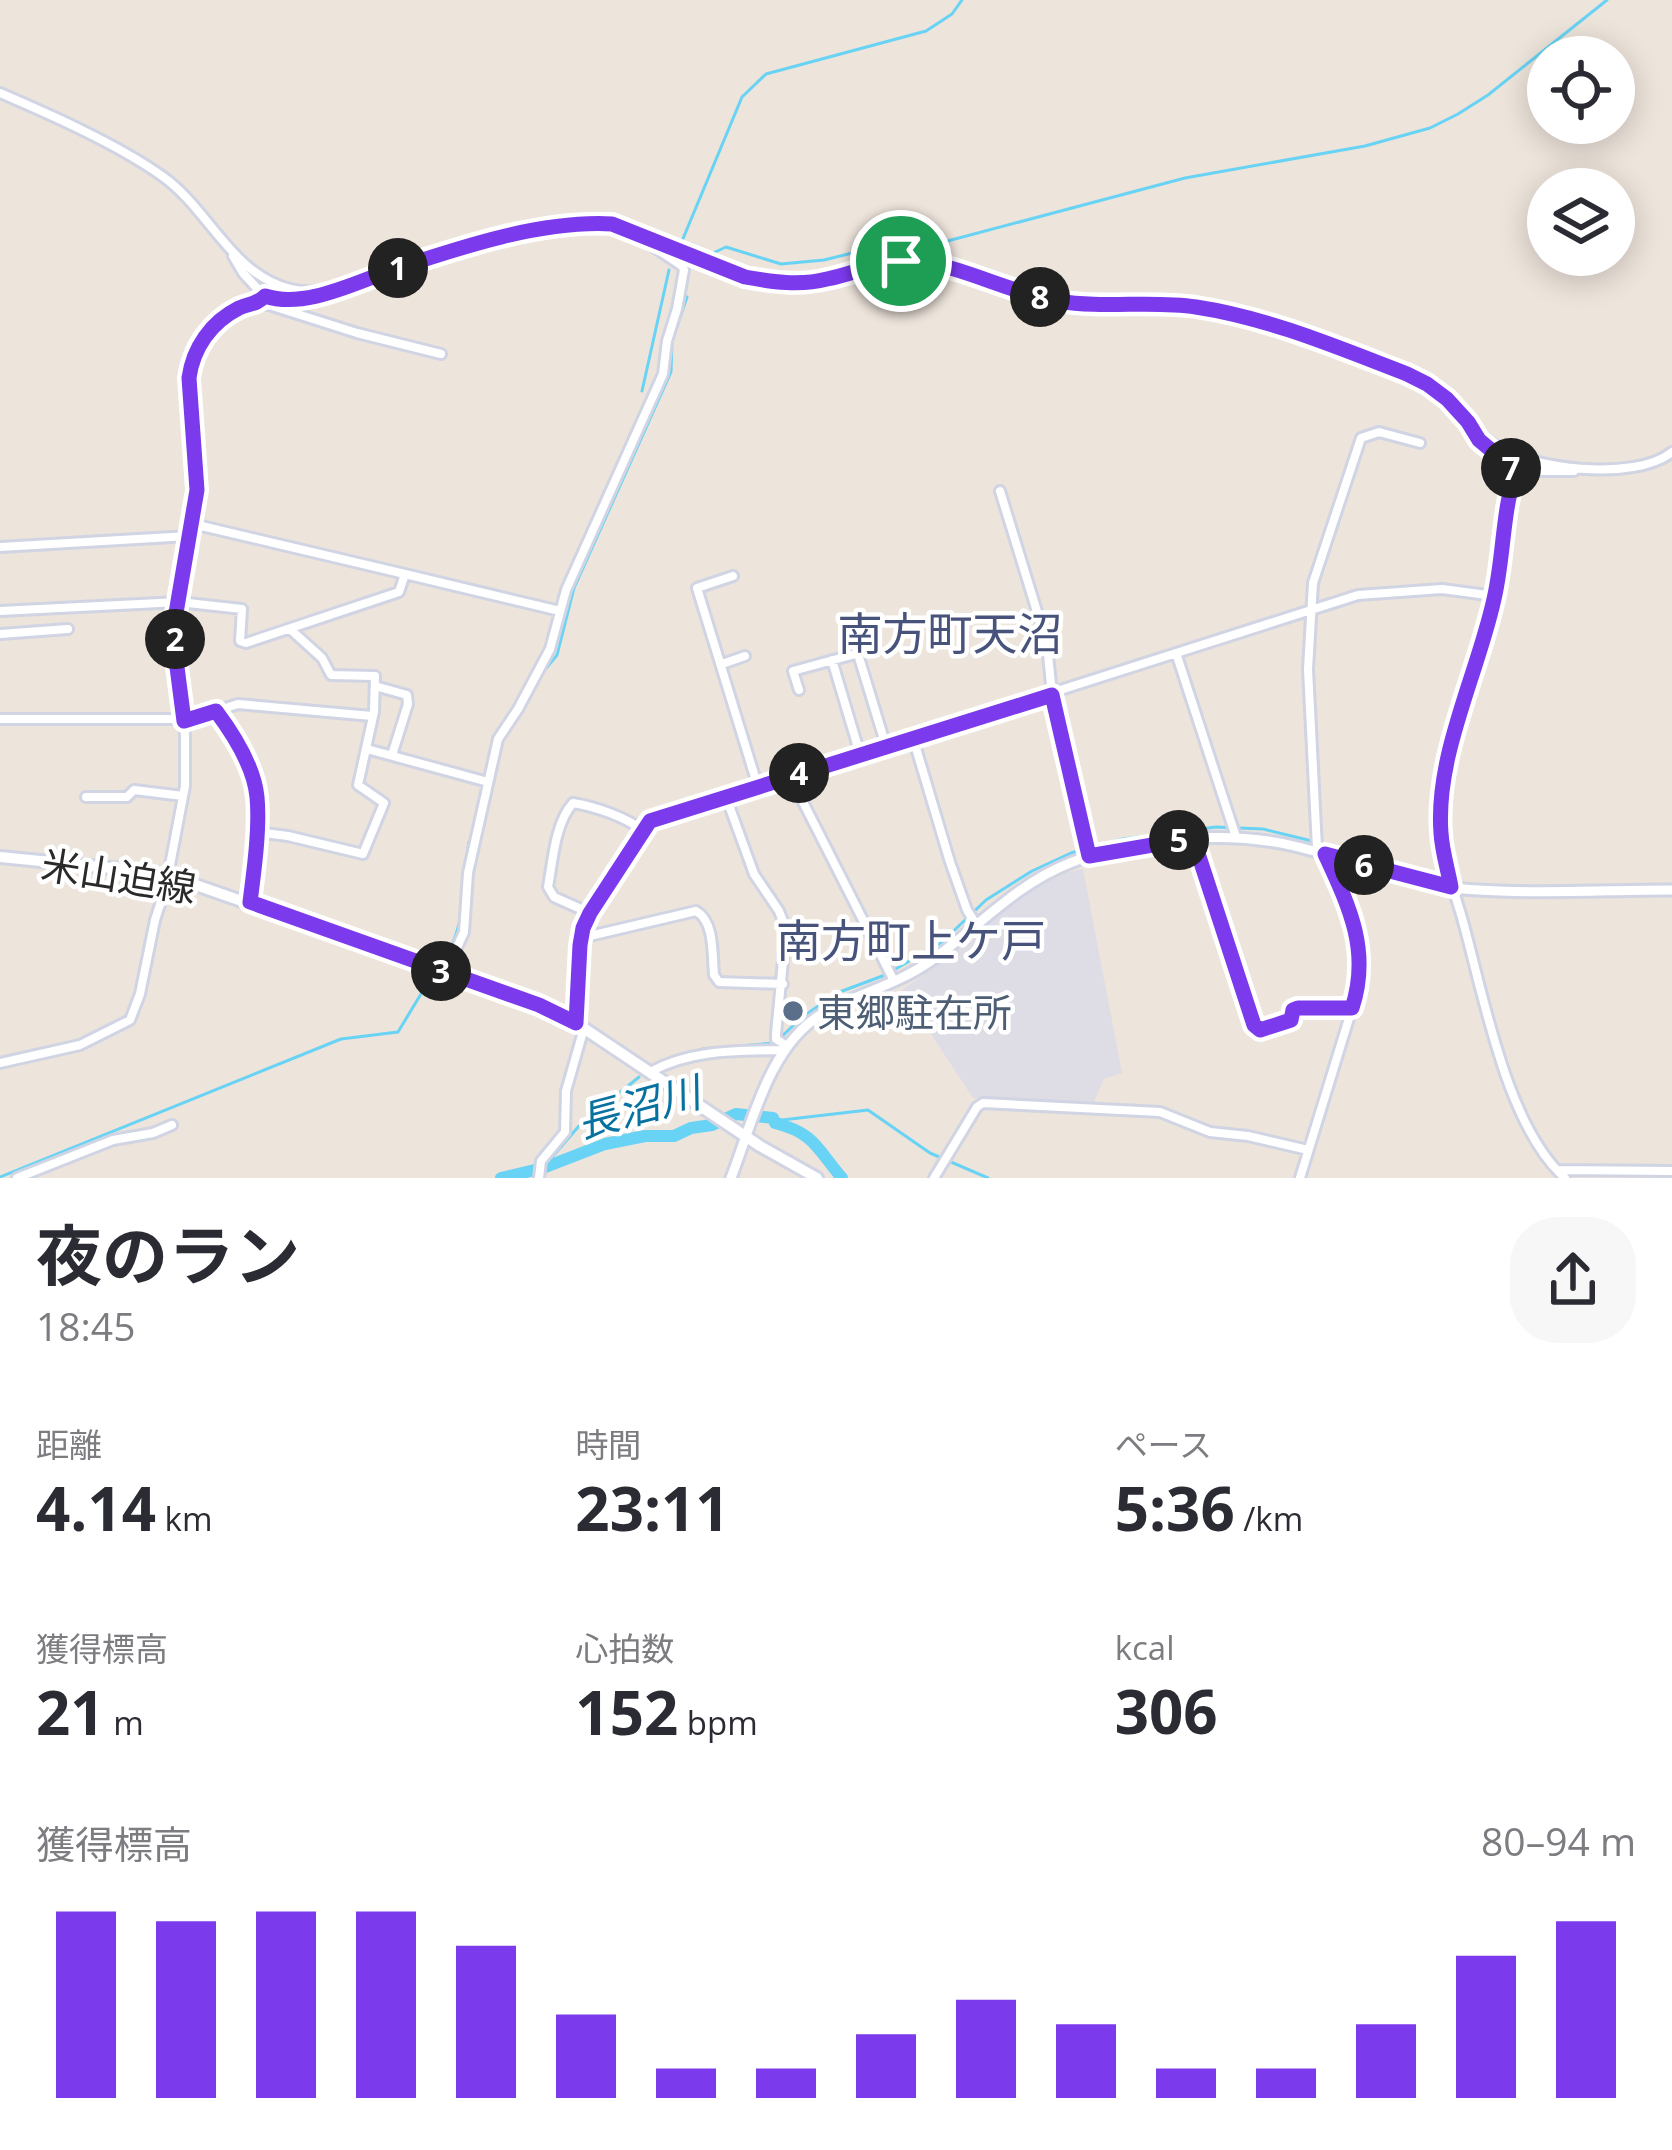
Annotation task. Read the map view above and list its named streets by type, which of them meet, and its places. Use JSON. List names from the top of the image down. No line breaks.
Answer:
{"streets":{"main road":["米山迫線"]},"districts":["南方町天沼","南方町上ケ戸"],"water":["長沼川"],"places":["東郷駐在所"],"page":{"pins":["1","8","7","2","4","5","6","3"],"heading":["夜のラン","18:45"],"stats":[["距離","4.14 km"],["時間","23:11"],["ペース","5:36 /km"],["獲得標高","21 m"],["心拍数","152 bpm"],["kcal","306"]],"chart":["獲得標高","80–94 m"]}}
